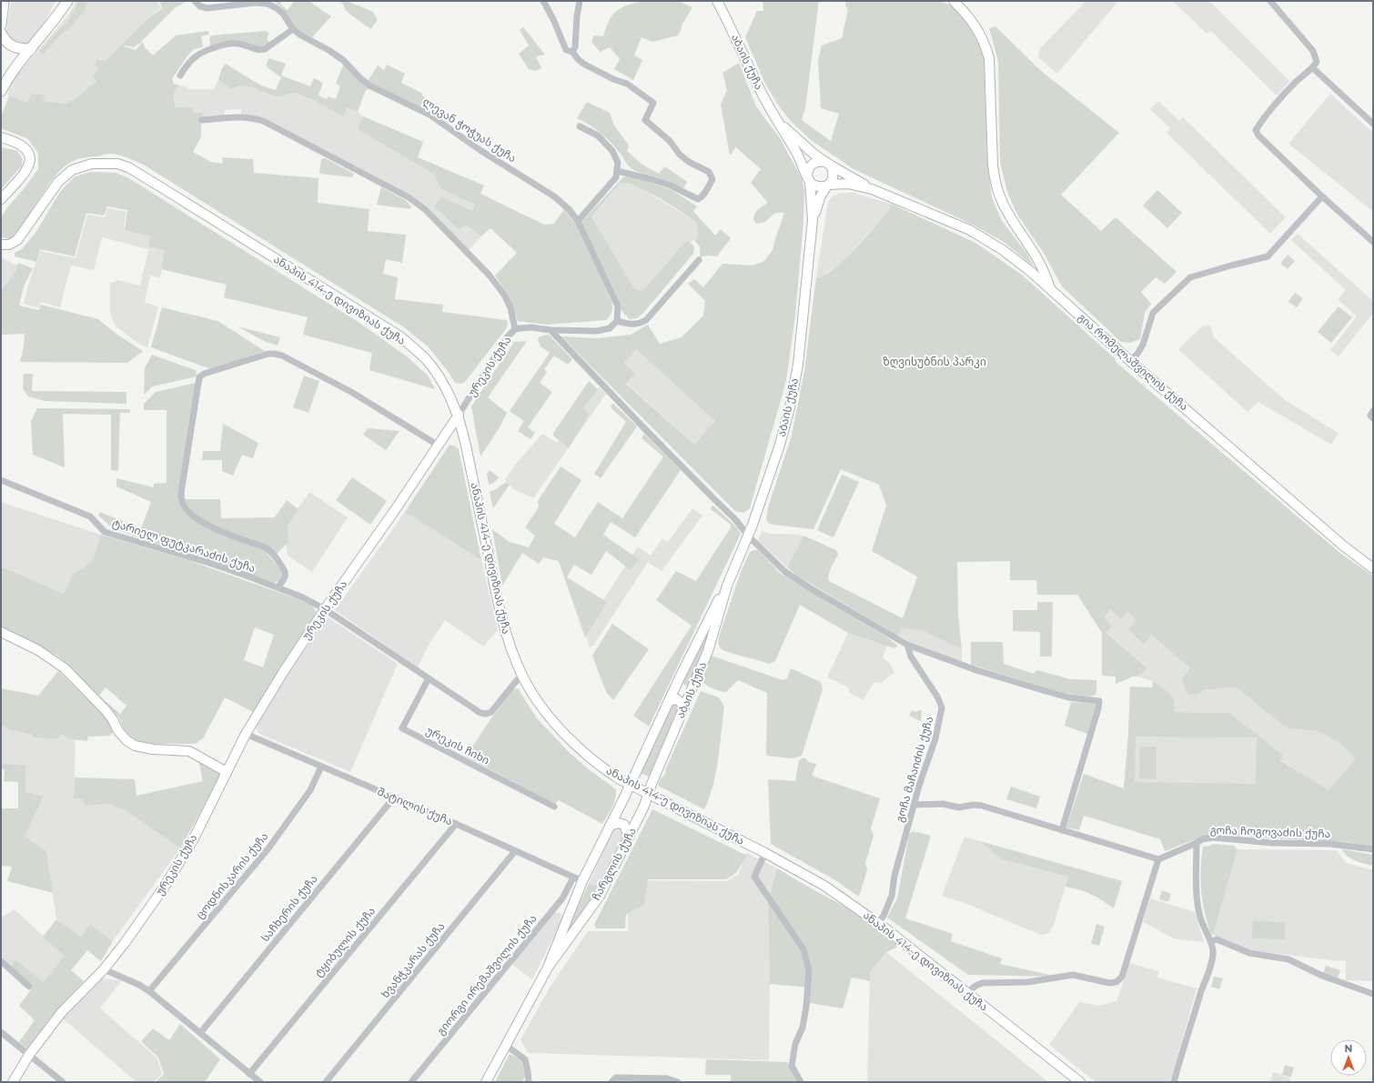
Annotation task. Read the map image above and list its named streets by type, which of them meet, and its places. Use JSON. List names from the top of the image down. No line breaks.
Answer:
{"streets":{"street":["აბაის ქუჩა","ლევან ჭოჭუას ქუჩა","ანაპის 414-ე დივიზიას ქუჩა","გია რომელაშვილის ქუჩა","ურეკის ქუჩა","ტარიელ ფუტკარაძის ქუჩა","ურეკის ჩიხი","გოჩა მაჩაიძის ქუჩა","შატილის ქუჩა","გოჩა ჩოგოვაძის ქუჩა","ჩარგლის ქუჩა","ცოდნისკარის ქუჩა","საჩხერის ქუჩა","ტყიბულის ქუჩა","ხვანჭკარას ქუჩა","გიორგი ირემაშვილის ქუჩა"]},"crossings":[["აბაის ქუჩა","ანაპის 414-ე დივიზიას ქუჩა"],["აბაის ქუჩა","გია რომელაშვილის ქუჩა"],["აბაის ქუჩა","ჩარგლის ქუჩა"],["ლევან ჭოჭუას ქუჩა","ურეკის ქუჩა"],["ანაპის 414-ე დივიზიას ქუჩა","ურეკის ქუჩა"],["ანაპის 414-ე დივიზიას ქუჩა","გოჩა მაჩაიძის ქუჩა"],["ანაპის 414-ე დივიზიას ქუჩა","ჩარგლის ქუჩა"],["ურეკის ქუჩა","ტარიელ ფუტკარაძის ქუჩა"],["ურეკის ქუჩა","შატილის ქუჩა"],["შატილის ქუჩა","ჩარგლის ქუჩა"],["შატილის ქუჩა","ცოდნისკარის ქუჩა"],["შატილის ქუჩა","საჩხერის ქუჩა"],["შატილის ქუჩა","ტყიბულის ქუჩა"],["შატილის ქუჩა","ხვანჭკარას ქუჩა"],["შატილის ქუჩა","გიორგი ირემაშვილის ქუჩა"]],"parks":["ზღვისუბნის პარკი"],"north":"top"}
